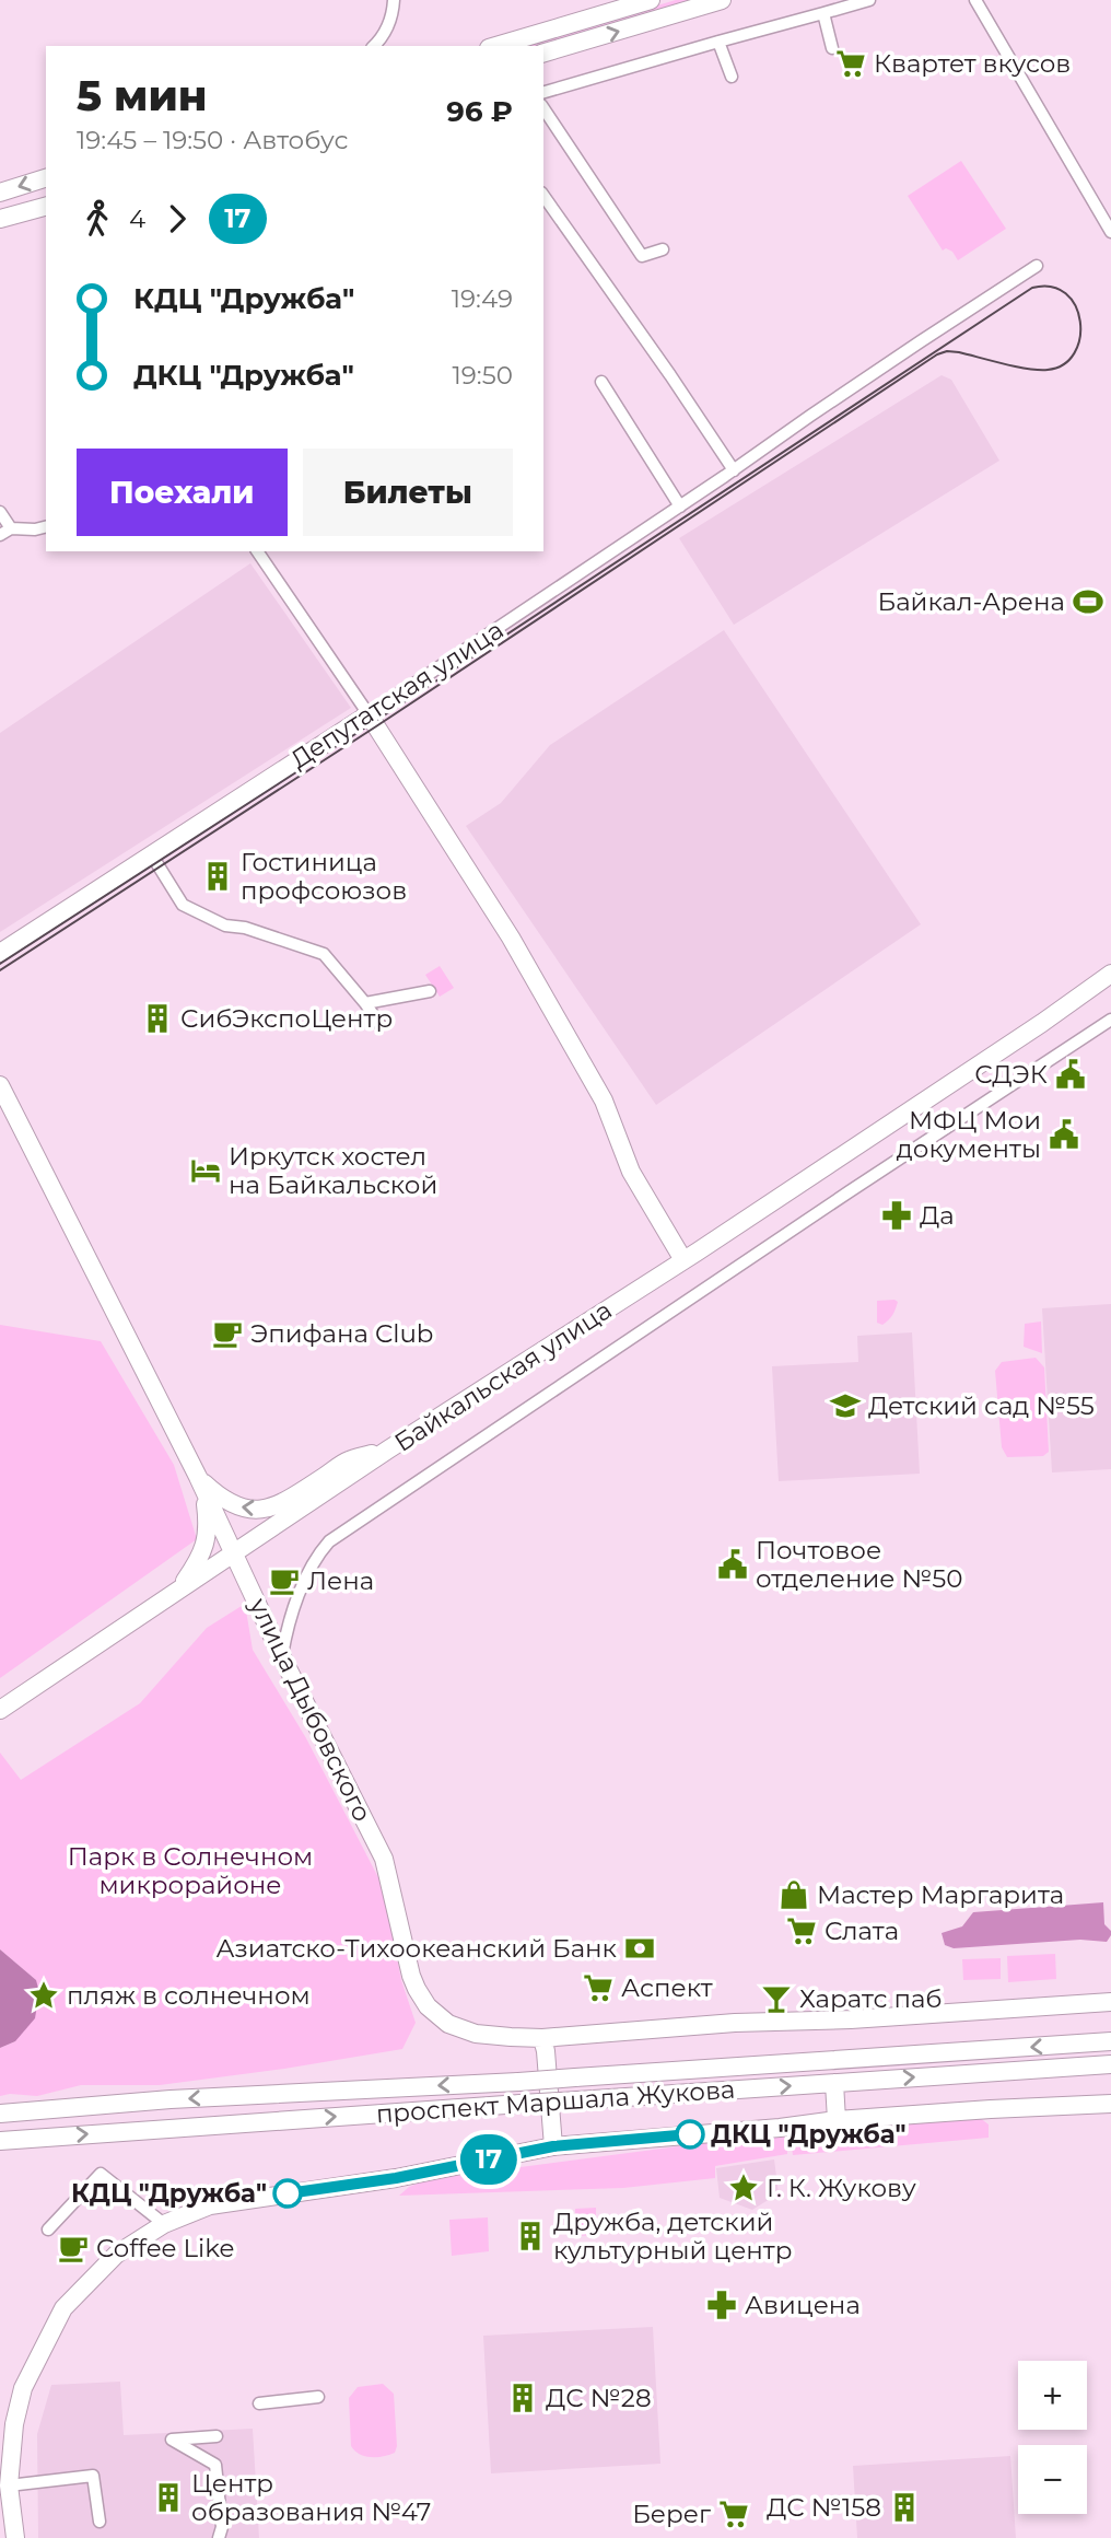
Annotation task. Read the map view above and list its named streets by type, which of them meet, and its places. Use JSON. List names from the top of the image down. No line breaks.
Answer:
{"streets":{"main road":["Депутатская улица","Байкальская улица","улица Дыбовского","проспект Маршала Жукова"]},"crossings":[["Байкальская улица","улица Дыбовского"]],"parks":["Парк в Солнечном микрорайоне"],"places":{"supermarket":["Квартет вкусов","Слата","Аспект","Берег"],"sports":["Байкал-Арена"],"building":["Гостиница профсоюзов","СибЭкспоЦентр","Дружба, детский культурный центр","ДС №28","Центр образования №47","ДС №158"],"public building":["СДЭК","МФЦ Мои документы","Почтовое отделение №50"],"hotel":["Иркутск хостел на Байкальской"],"pharmacy":["Да","Авицена"],"cafe":["Эпифана Club","Лена","Coffee Like"],"school or university":["Детский сад №55"],"shop":["Мастер Маргарита"],"bank":["Азиатско-Тихоокеанский Банк"],"place":["пляж в солнечном","Г. К. Жукову"],"bar":["Харатс паб"],"other":["ДКЦ \"Дружба\"","КДЦ \"Дружба\""]},"lines":["bus line 17"],"page":{"on_map":"17","heading":["5 мин","19:45 – 19:50 · Автобус","96 ₽"],"legs":["4","17"],"list":[{"name":"КДЦ \"Дружба\"","value":"19:49"},{"name":"ДКЦ \"Дружба\"","value":"19:50"}],"buttons":["Поехали","Билеты"],"map_buttons":["+","−"]}}
